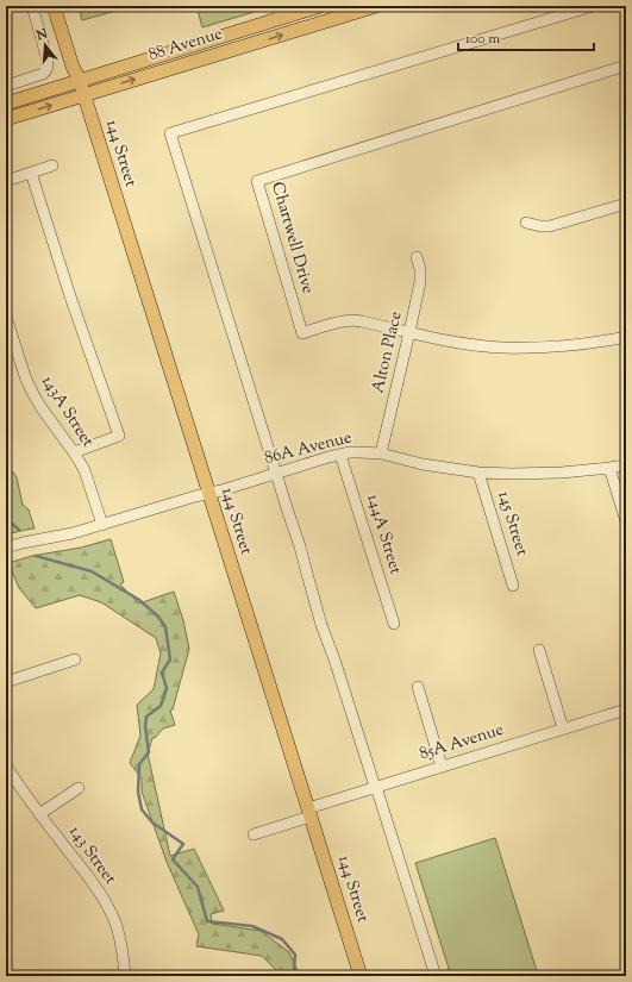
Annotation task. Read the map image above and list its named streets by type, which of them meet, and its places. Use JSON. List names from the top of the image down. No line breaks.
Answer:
{"streets":{"main road":["88 Avenue","144 Street"],"street":["Chartwell Drive","Alton Place","143A Street","86A Avenue","145 Street","144A Street","85A Avenue","143 Street"]},"crossings":[["88 Avenue","144 Street"],["144 Street","86A Avenue"],["144 Street","85A Avenue"],["Chartwell Drive","Alton Place"],["Alton Place","86A Avenue"],["143A Street","86A Avenue"],["86A Avenue","145 Street"],["86A Avenue","144A Street"]],"scale_bar":"100 m","north":"top"}
